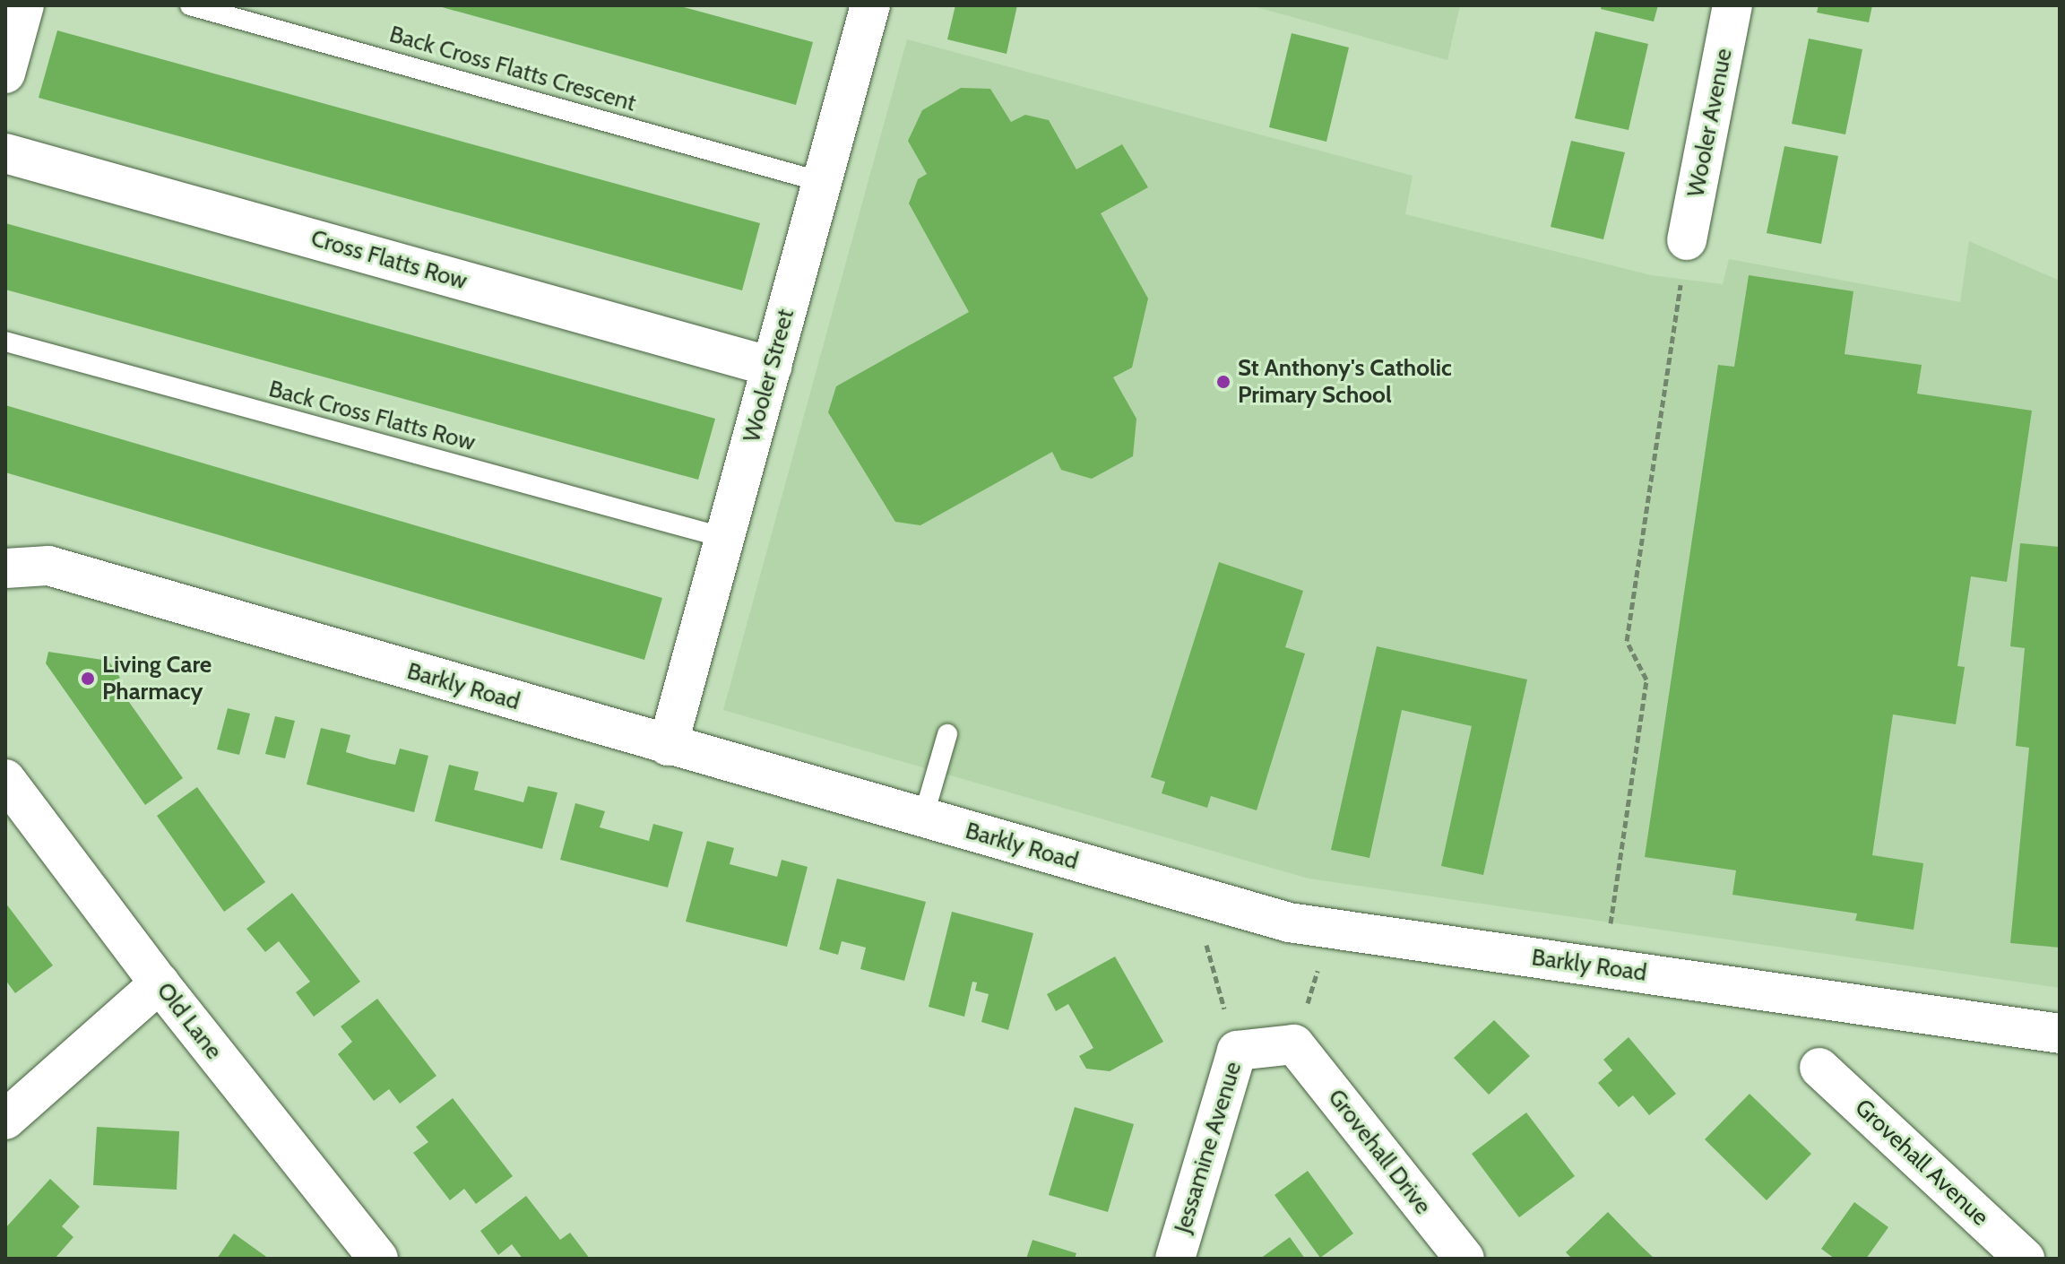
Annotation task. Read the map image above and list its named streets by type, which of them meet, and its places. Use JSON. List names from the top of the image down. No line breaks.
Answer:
{"streets":{"street":["Wooler Avenue","Cross Flatts Row","Wooler Street","Barkly Road","Old Lane","Jessamine Avenue","Grovehall Drive","Grovehall Avenue"],"lane":["Back Cross Flatts Crescent","Back Cross Flatts Row"]},"crossings":[["Back Cross Flatts Crescent","Wooler Street"],["Cross Flatts Row","Wooler Street"],["Wooler Street","Back Cross Flatts Row"],["Wooler Street","Barkly Road"],["Jessamine Avenue","Grovehall Drive"]],"places":["St Anthony's Catholic Primary School","Living Care Pharmacy"]}
